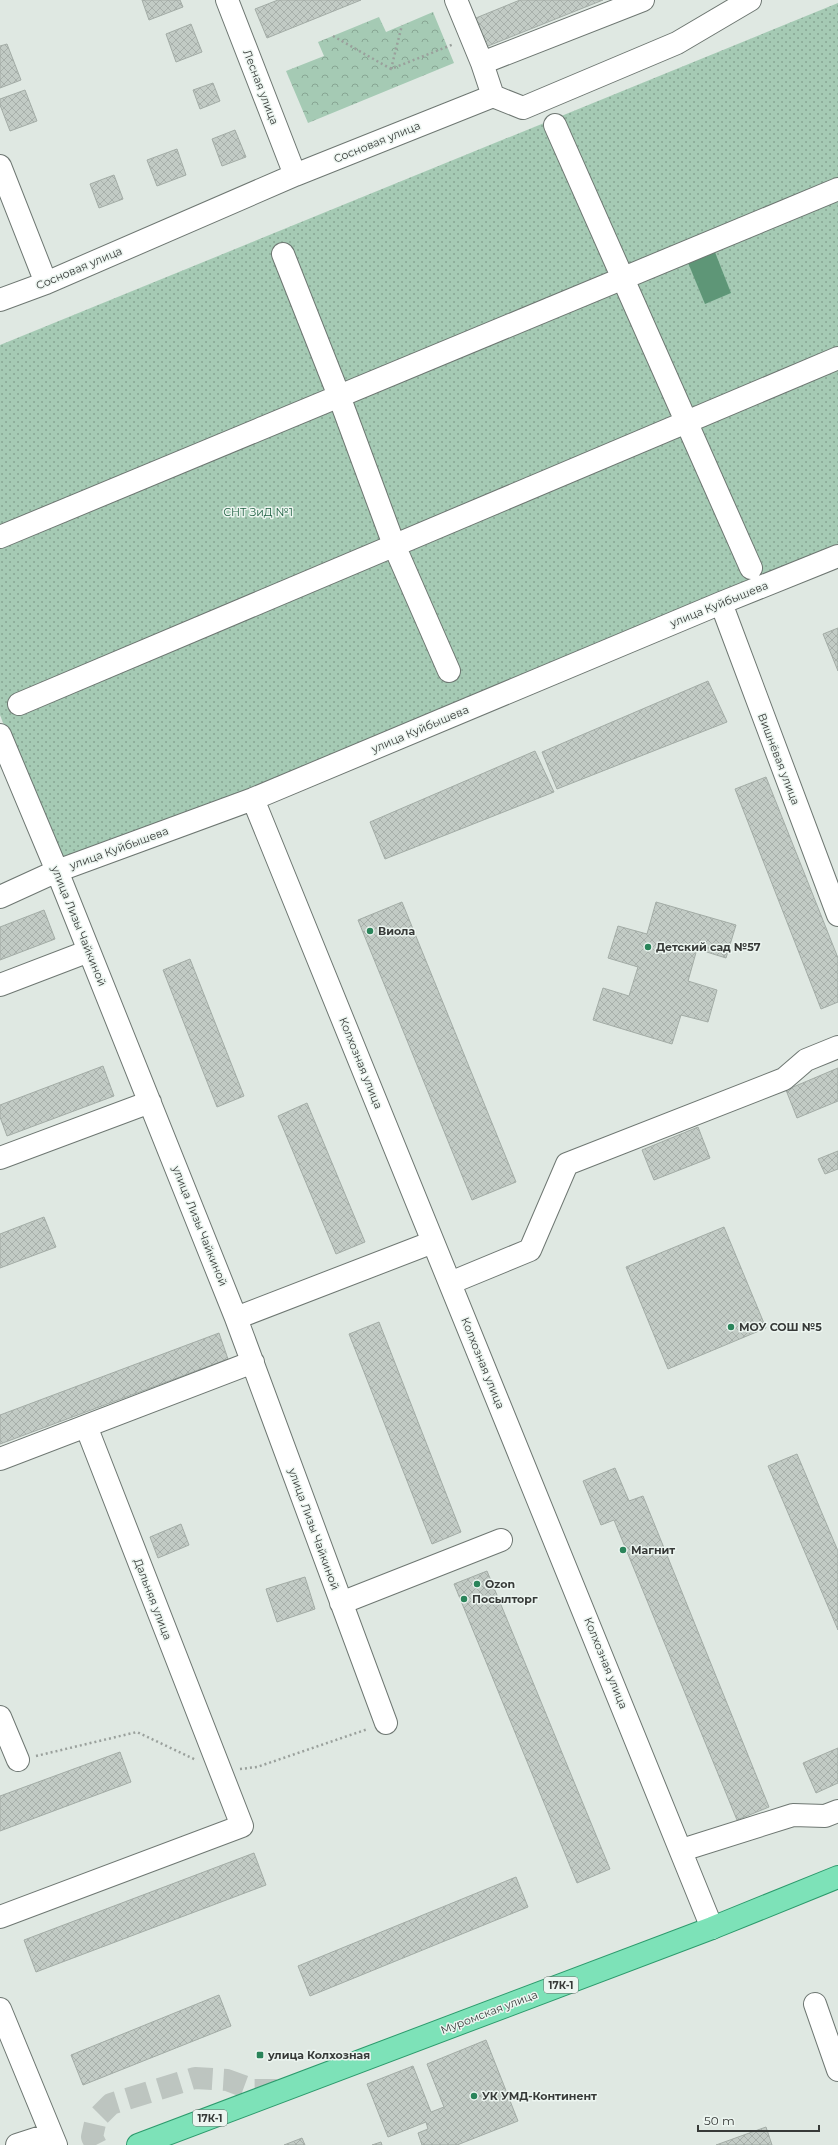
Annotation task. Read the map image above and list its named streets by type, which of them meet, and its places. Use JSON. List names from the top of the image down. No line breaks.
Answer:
{"streets":{"main road":["17К-1","Муромская улица"],"street":["Лесная улица","Сосновая улица","улица Куйбышева","Вишнёвая улица","улица Лизы Чайкиной","Колхозная улица","Дальняя улица"]},"crossings":[["Лесная улица","Сосновая улица"],["улица Куйбышева","Вишнёвая улица"],["улица Куйбышева","улица Лизы Чайкиной"],["улица Куйбышева","Колхозная улица"],["Колхозная улица","Муромская улица"]],"parks":["СНТ ЗиД №1"],"places":{"other":["Виола","Детский сад №57","МОУ СОШ №5","Магнит","Ozon","Посылторг","УК УМД-Континент"],"transit":["улица Колхозная"]},"scale_bar":"50 m"}
